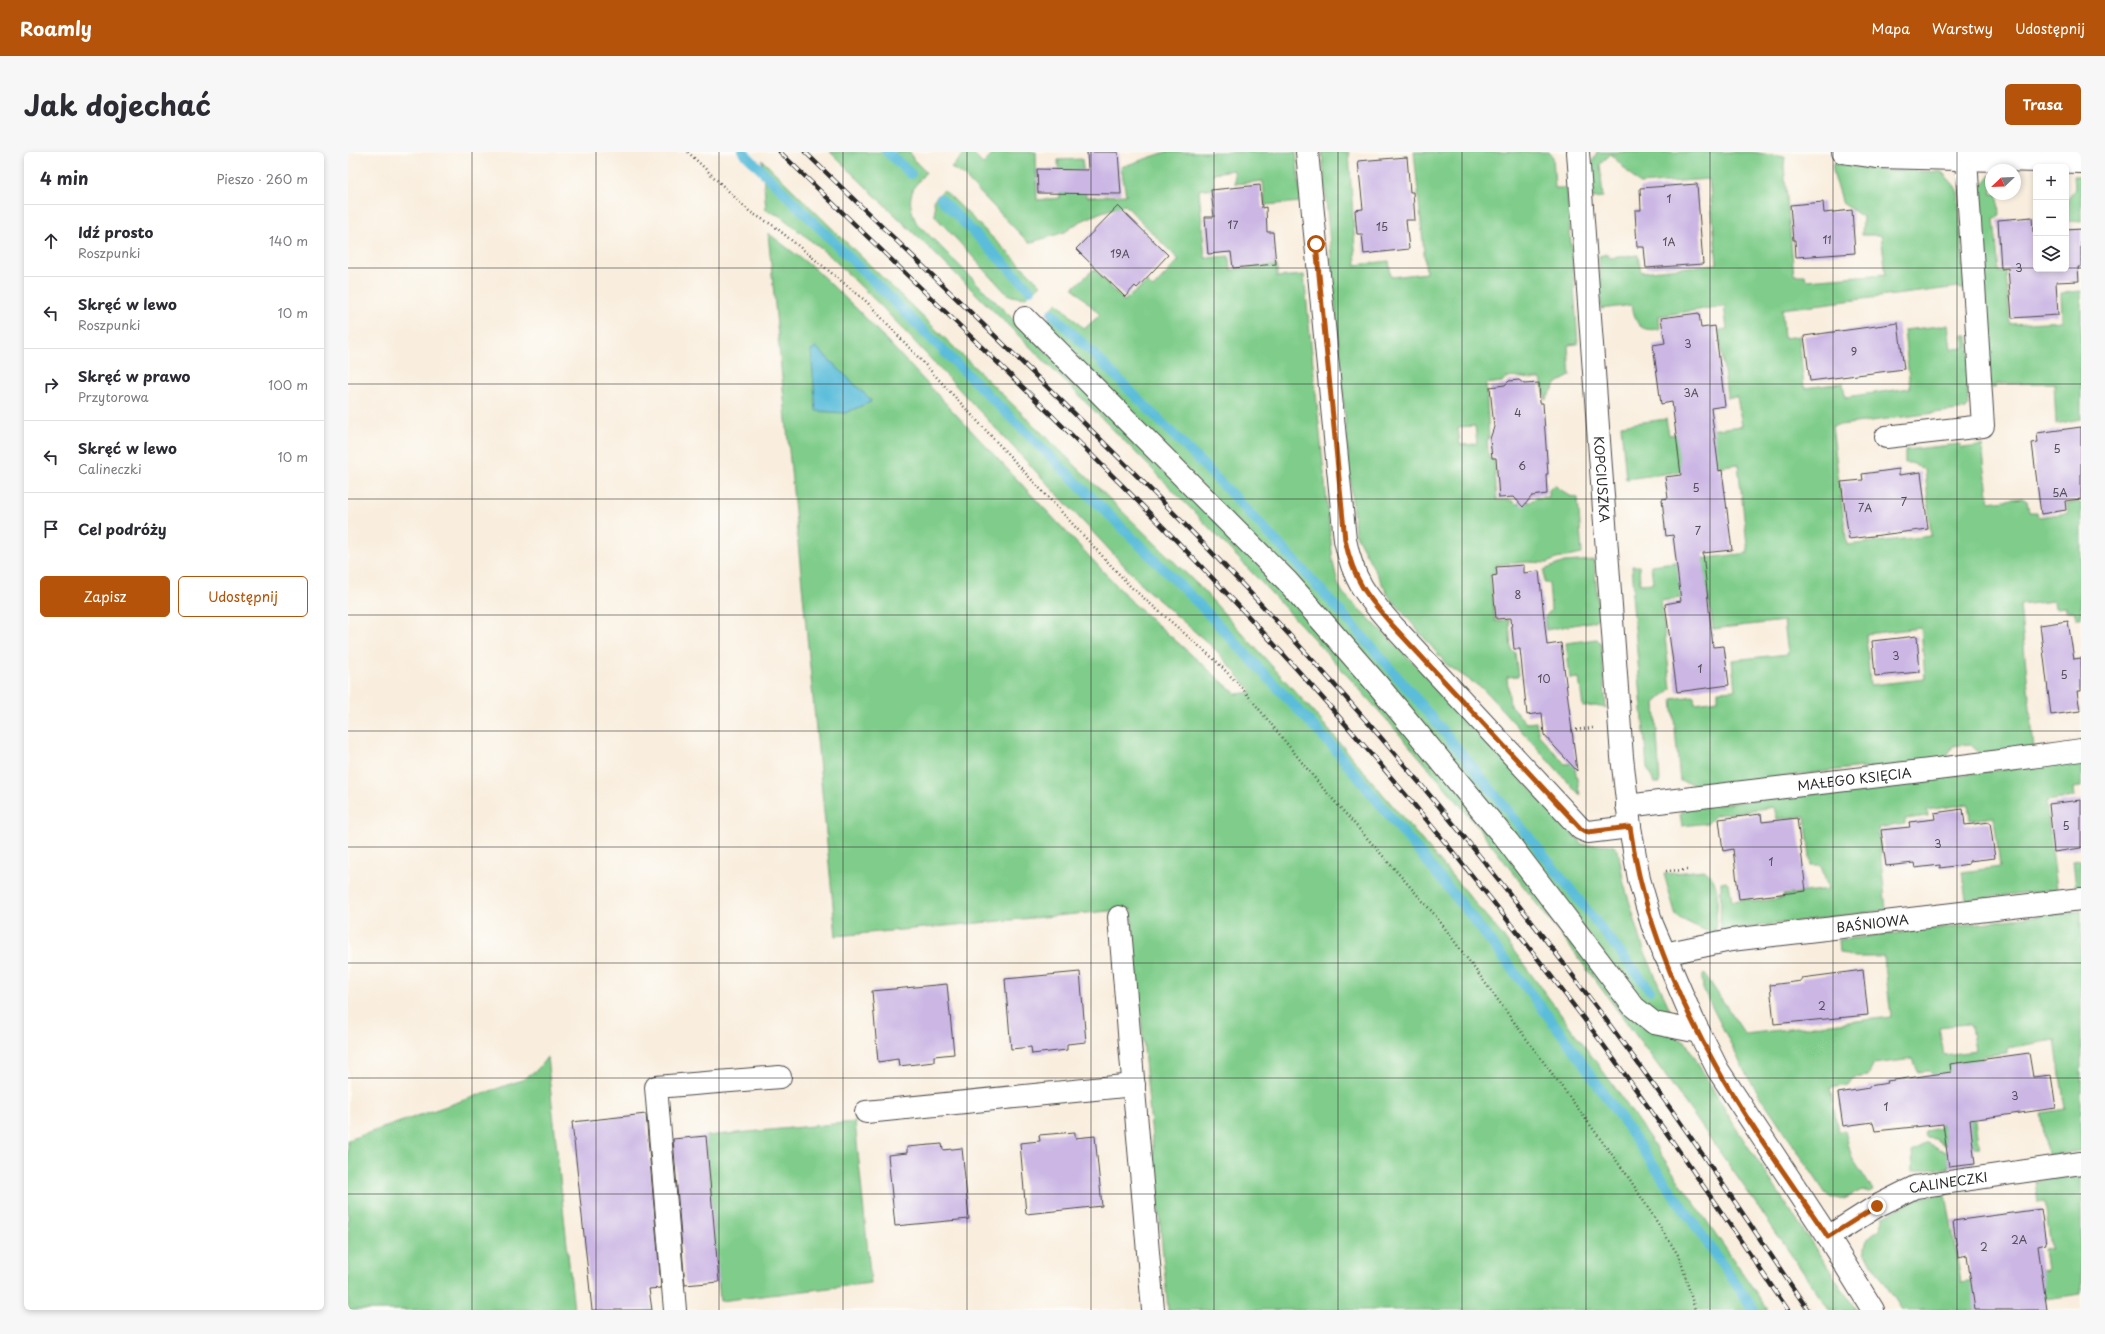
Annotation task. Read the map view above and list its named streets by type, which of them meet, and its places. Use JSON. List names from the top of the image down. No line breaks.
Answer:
{"streets":{"street":["KOPCIUSZKA","MAŁEGO KSIĘCIA","BAŚNIOWA","CALINECZKI"]},"crossings":[["KOPCIUSZKA","MAŁEGO KSIĘCIA"],["KOPCIUSZKA","BAŚNIOWA"],["KOPCIUSZKA","CALINECZKI"]],"house_numbers":["1","17","15","11","1A","19A","3","3","9","3A","4","5","6","5","5A","7","7A","7","8","3","1","5","10","5","3","1","2","3","1","2A","2"],"north":"bottom left","page":{"header":"Roamly","nav":["Mapa","Warstwy","Udostępnij"],"title":"Jak dojechać","buttons":["Trasa",["Zapisz","Udostępnij"]],"heading":["4 min","Pieszo · 260 m"],"map_buttons":["+","−"],"list":[["Idź prosto","Roszpunki","140 m"],["Skręć w lewo","Roszpunki","10 m"],["Skręć w prawo","Przytorowa","100 m"],["Skręć w lewo","Calineczki","10 m"],"Cel podróży"]}}
